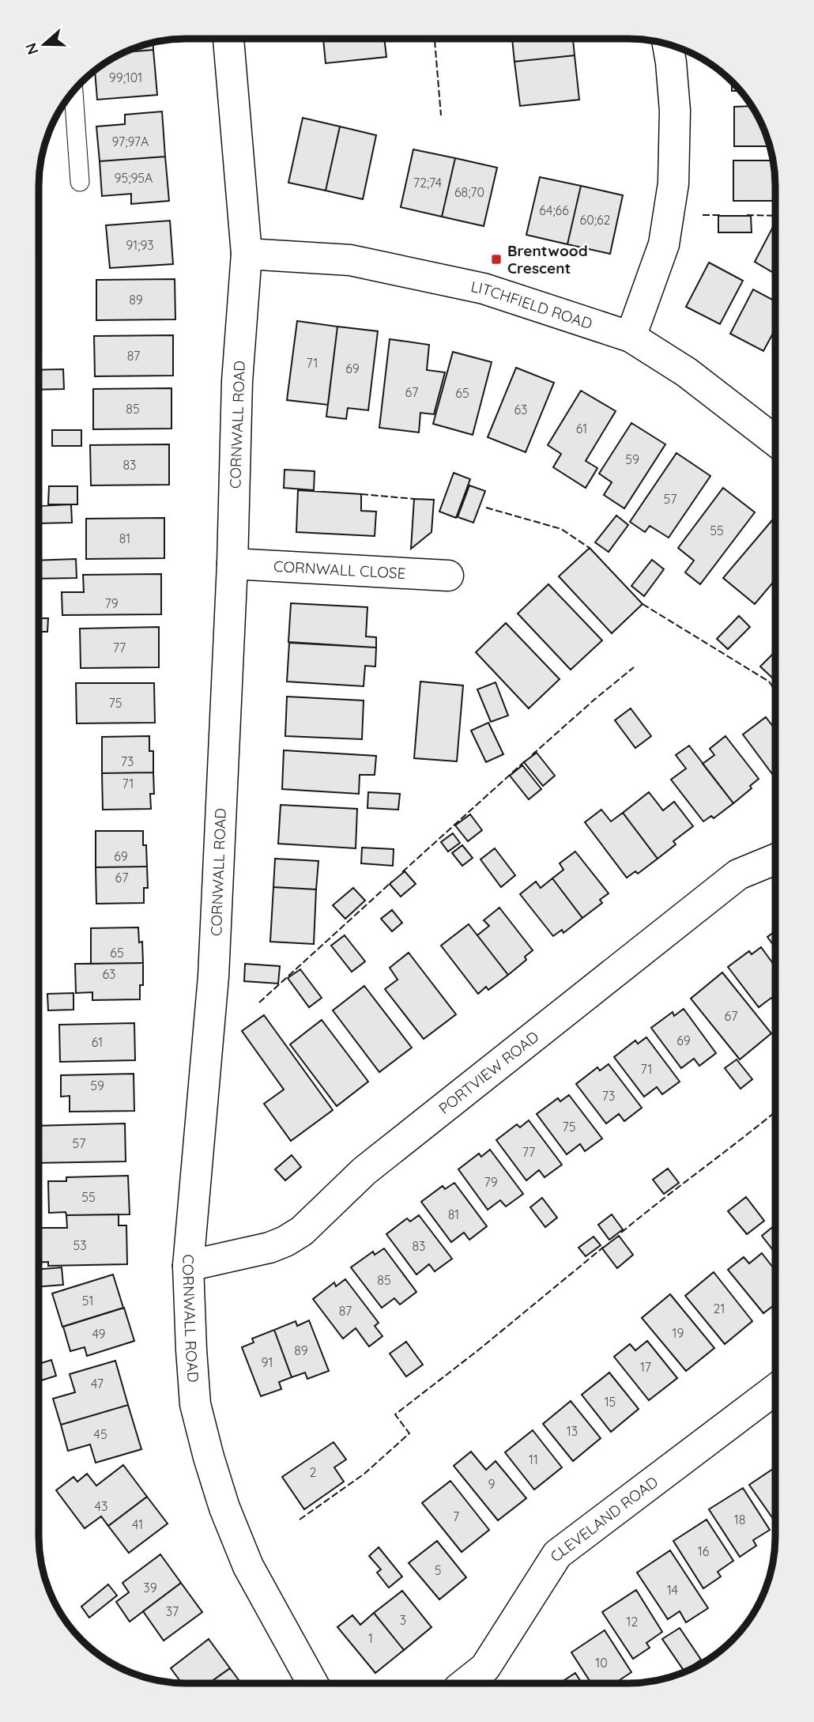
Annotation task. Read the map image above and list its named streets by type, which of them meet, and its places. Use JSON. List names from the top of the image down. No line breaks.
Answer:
{"streets":{"street":["LITCHFIELD ROAD","CORNWALL ROAD","CORNWALL CLOSE","PORTVIEW ROAD","CLEVELAND ROAD"]},"crossings":[["LITCHFIELD ROAD","CORNWALL ROAD"],["CORNWALL ROAD","CORNWALL CLOSE"],["CORNWALL ROAD","PORTVIEW ROAD"]],"places":{"transit":["Brentwood Crescent"]},"house_numbers":["99;101","97;97A","95;95A","72;74","68;70","64;66","60;62","91;93","89","87","71","69","67","65","85","63","61","59","83","57","55","81","79","77","75","73","71","69","67","65","63","67","69","61","71","59","73","75","57","77","79","55","81","53","83","85","51","21","87","19","49","89","91","17","47","15","13","45","11","2","9","43","7","18","41","16","5","39","14","37","3","12","1","10"],"north":"left"}
